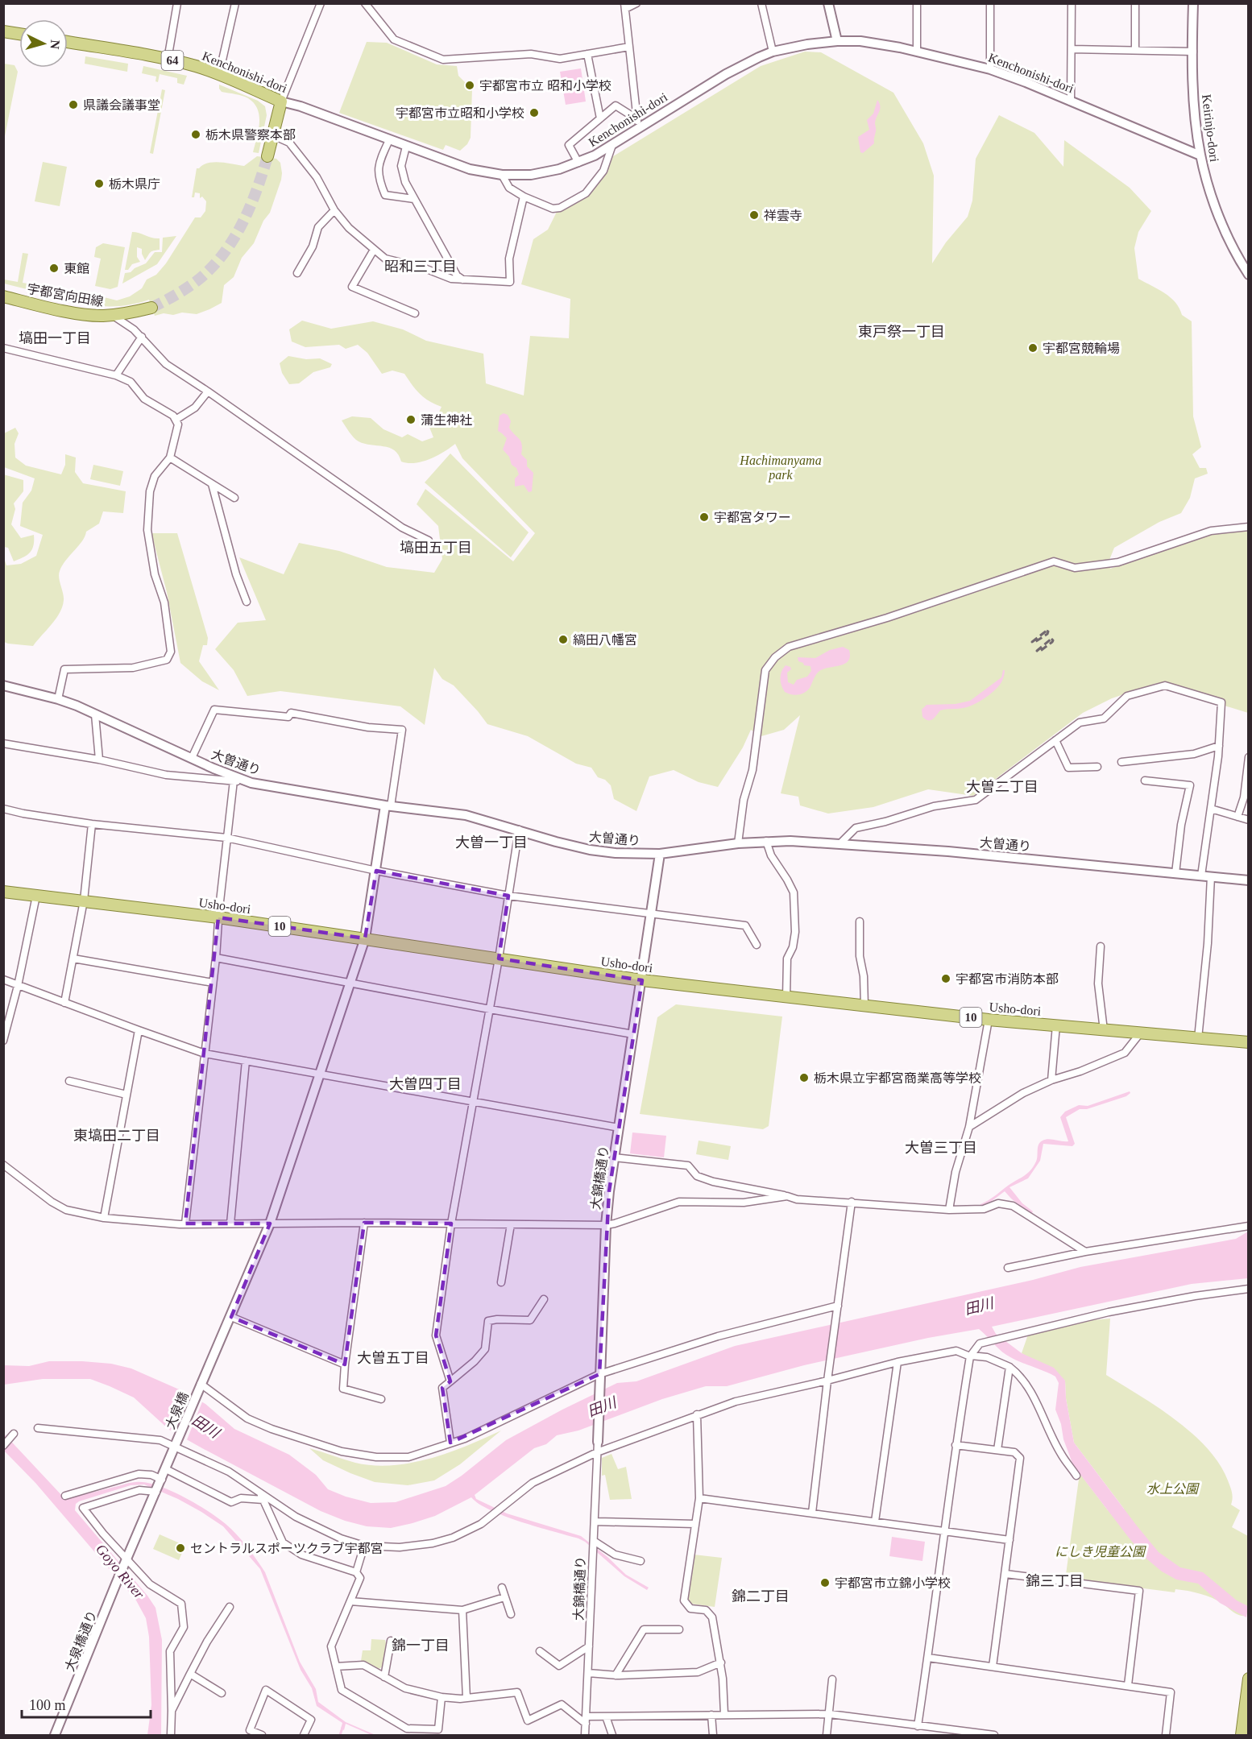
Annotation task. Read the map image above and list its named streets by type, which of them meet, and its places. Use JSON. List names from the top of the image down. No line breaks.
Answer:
{"streets":{"main road":["64","Kenchonishi-dori","宇都宮向田線","Usho-dori","10"],"street":["Keirinjo-dori","大曽通り","大錦橋通り","大泉橋","大泉橋通り"]},"crossings":[["Kenchonishi-dori","Keirinjo-dori"],["大曽通り","大錦橋通り"],["大曽通り","大泉橋"],["Usho-dori","大錦橋通り"],["Usho-dori","大泉橋"]],"districts":["昭和三丁目","東戸祭一丁目","塙田一丁目","塙田五丁目","大曽二丁目","大曽一丁目","大曽四丁目","東塙田二丁目","大曽三丁目","大曽五丁目","錦三丁目","錦二丁目","錦一丁目"],"water":["田川","Goyo River"],"parks":["Hachimanyama park","水上公園","にしき児童公園"],"places":["宇都宮市立 昭和小学校","県議会議事堂","宇都宮市立昭和小学校","栃木県警察本部","栃木県庁","祥雲寺","東館","宇都宮競輪場","蒲生神社","宇都宮タワー","縞田八幡宮","宇都宮市消防本部","栃木県立宇都宮商業高等学校","セントラルスポーツクラブ宇都宮","宇都宮市立錦小学校"],"scale_bar":"100 m","north":"right"}
